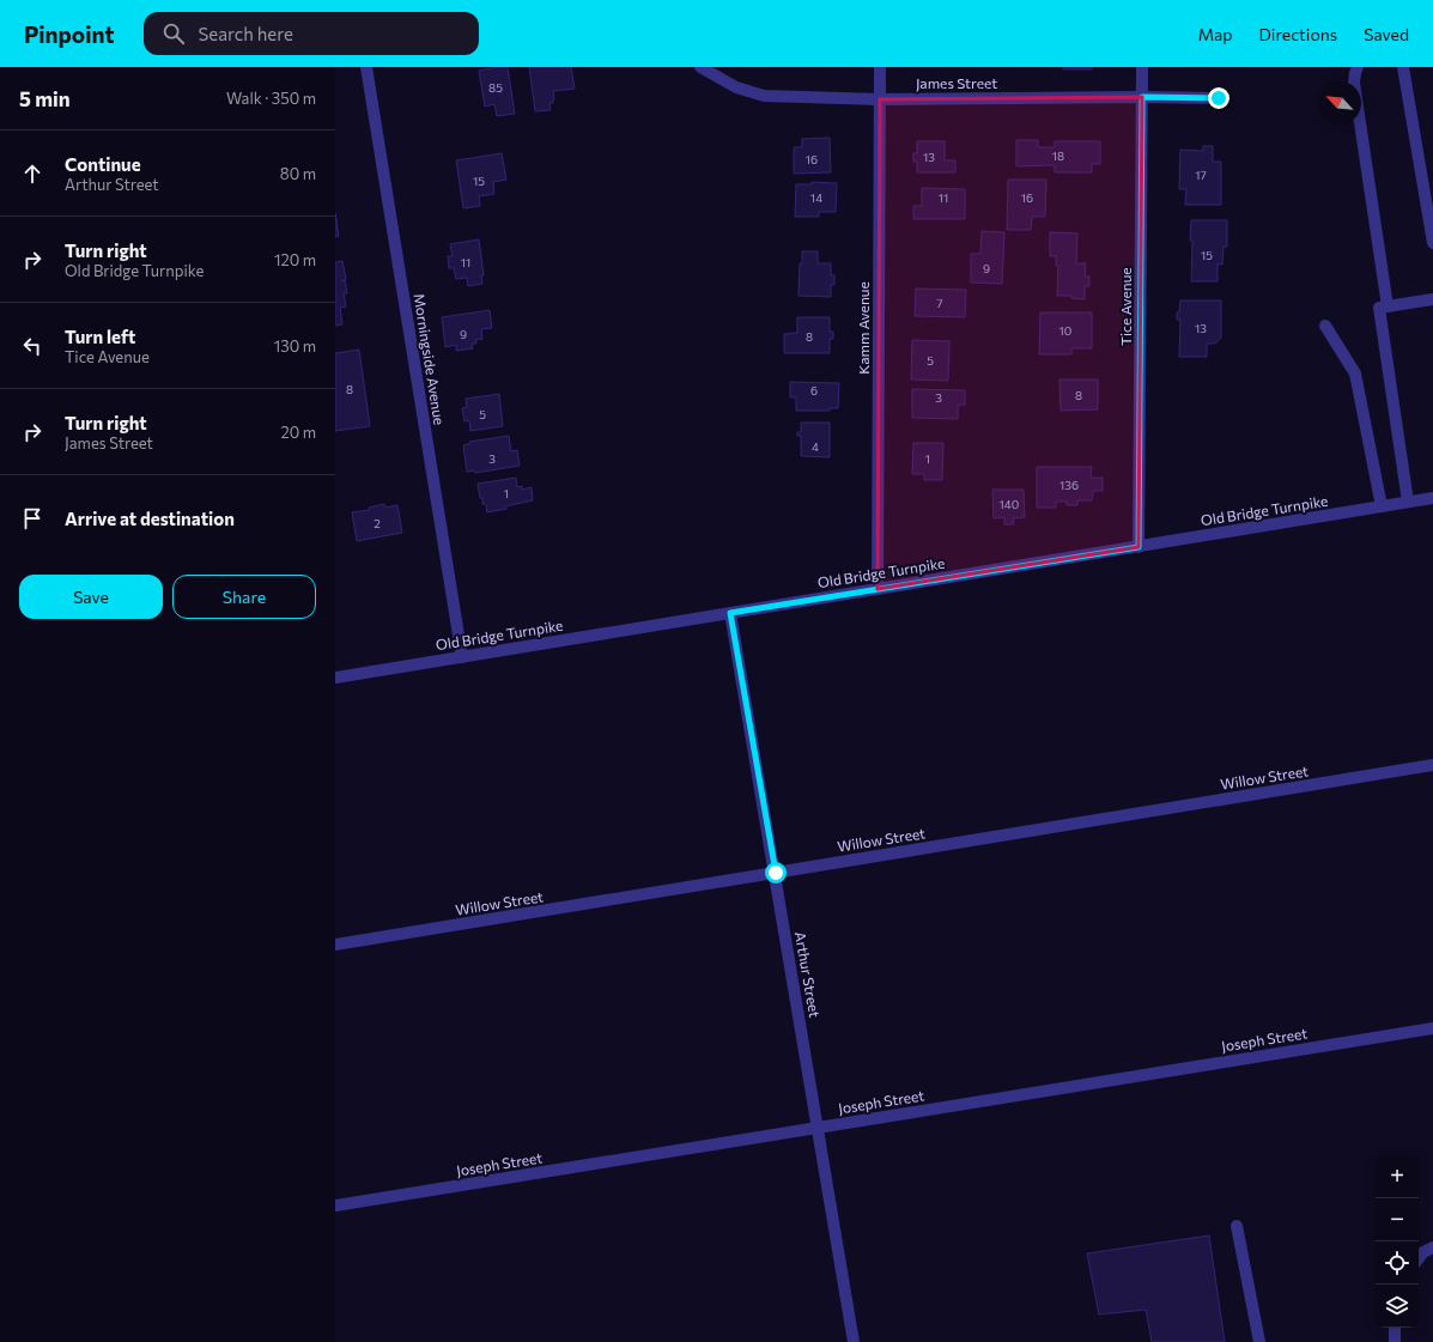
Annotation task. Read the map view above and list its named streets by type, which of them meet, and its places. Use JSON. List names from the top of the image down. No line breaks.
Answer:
{"streets":{"street":["James Street","Tice Avenue","Kamm Avenue","Morningside Avenue","Old Bridge Turnpike","Willow Street","Arthur Street","Joseph Street"]},"crossings":[["James Street","Tice Avenue"],["James Street","Kamm Avenue"],["Tice Avenue","Old Bridge Turnpike"],["Kamm Avenue","Old Bridge Turnpike"],["Morningside Avenue","Old Bridge Turnpike"],["Old Bridge Turnpike","Arthur Street"],["Willow Street","Arthur Street"],["Arthur Street","Joseph Street"]],"house_numbers":["85","18","13","16","17","15","14","11","16","15","11","9","7","13","10","9","8","5","8","6","8","3","5","4","3","1","136","1","140","2"],"north":"top left","page":{"header":"Pinpoint","search":"Search here","nav":["Map","Directions","Saved"],"heading":["5 min","Walk · 350 m"],"list":[["Continue","Arthur Street","80 m"],["Turn right","Old Bridge Turnpike","120 m"],["Turn left","Tice Avenue","130 m"],["Turn right","James Street","20 m"],"Arrive at destination"],"buttons":["Save","Share"],"map_buttons":["+","−"]}}
